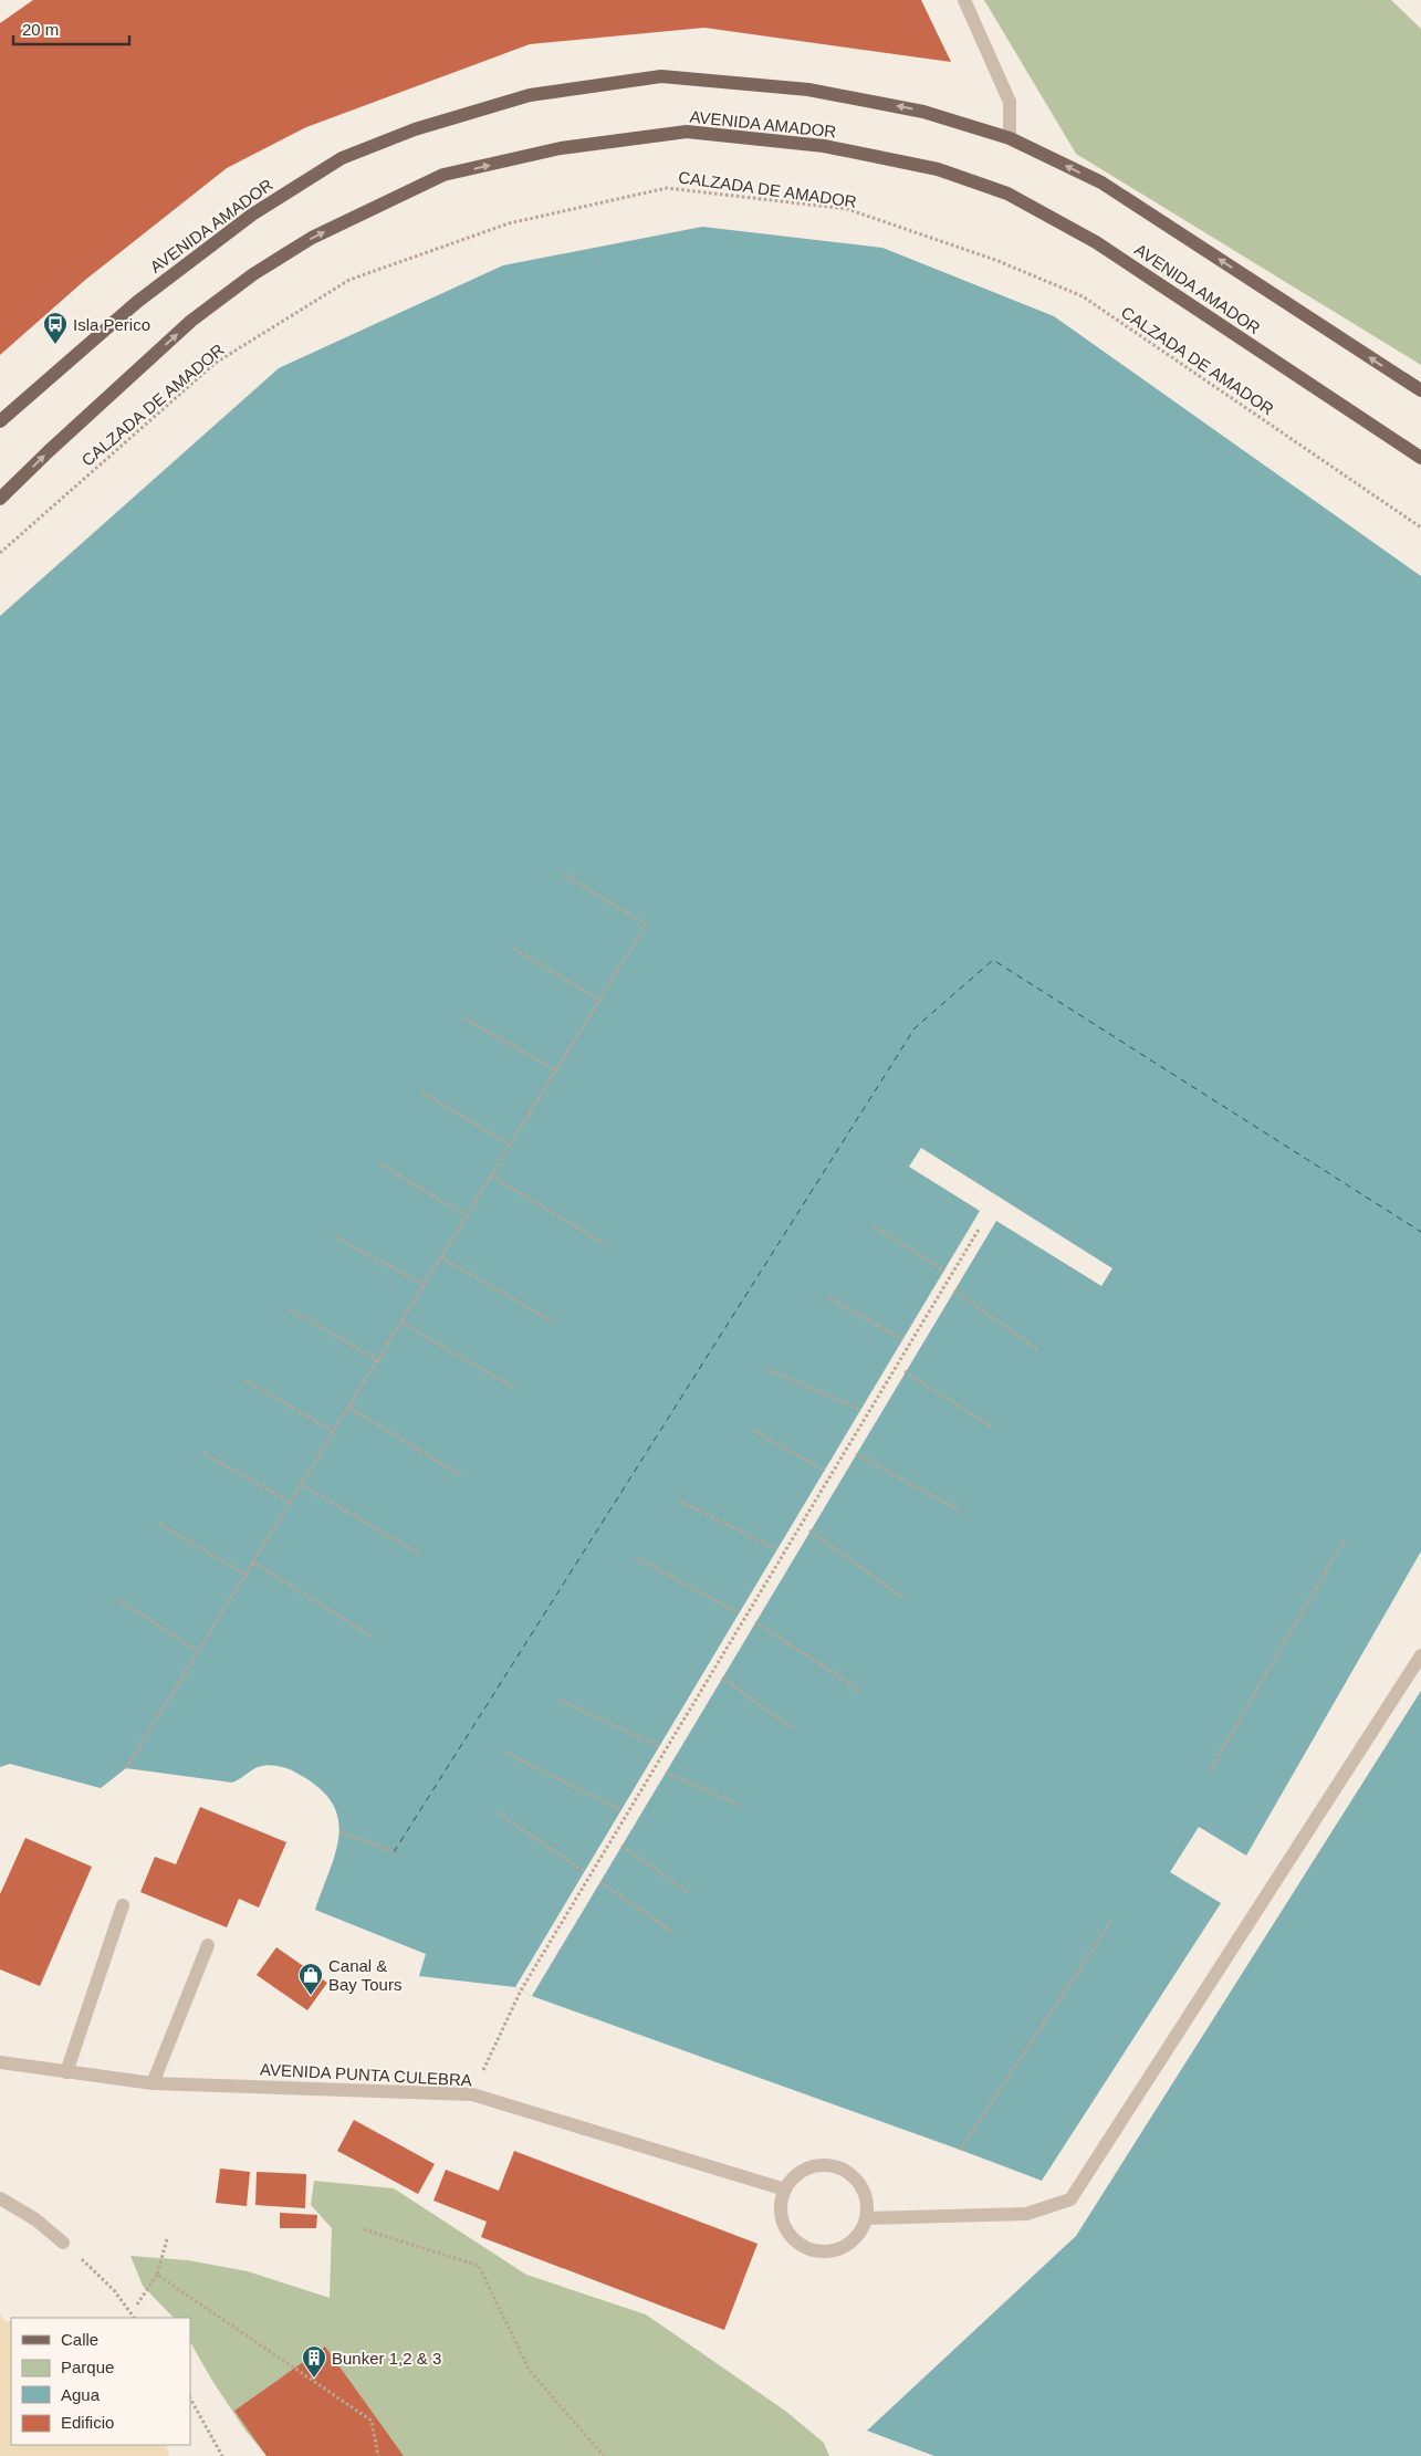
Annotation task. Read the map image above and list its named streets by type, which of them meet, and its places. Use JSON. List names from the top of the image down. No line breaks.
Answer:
{"streets":{"main road":["AVENIDA AMADOR"],"lane":["AVENIDA PUNTA CULEBRA"],"path":["CALZADA DE AMADOR"]},"places":{"bus stop":["Isla Perico"],"shop":["Canal & Bay Tours"],"building":["Bunker 1,2 & 3"]},"legend":["Calle","Parque","Agua","Edificio"],"scale_bar":"20 m"}
